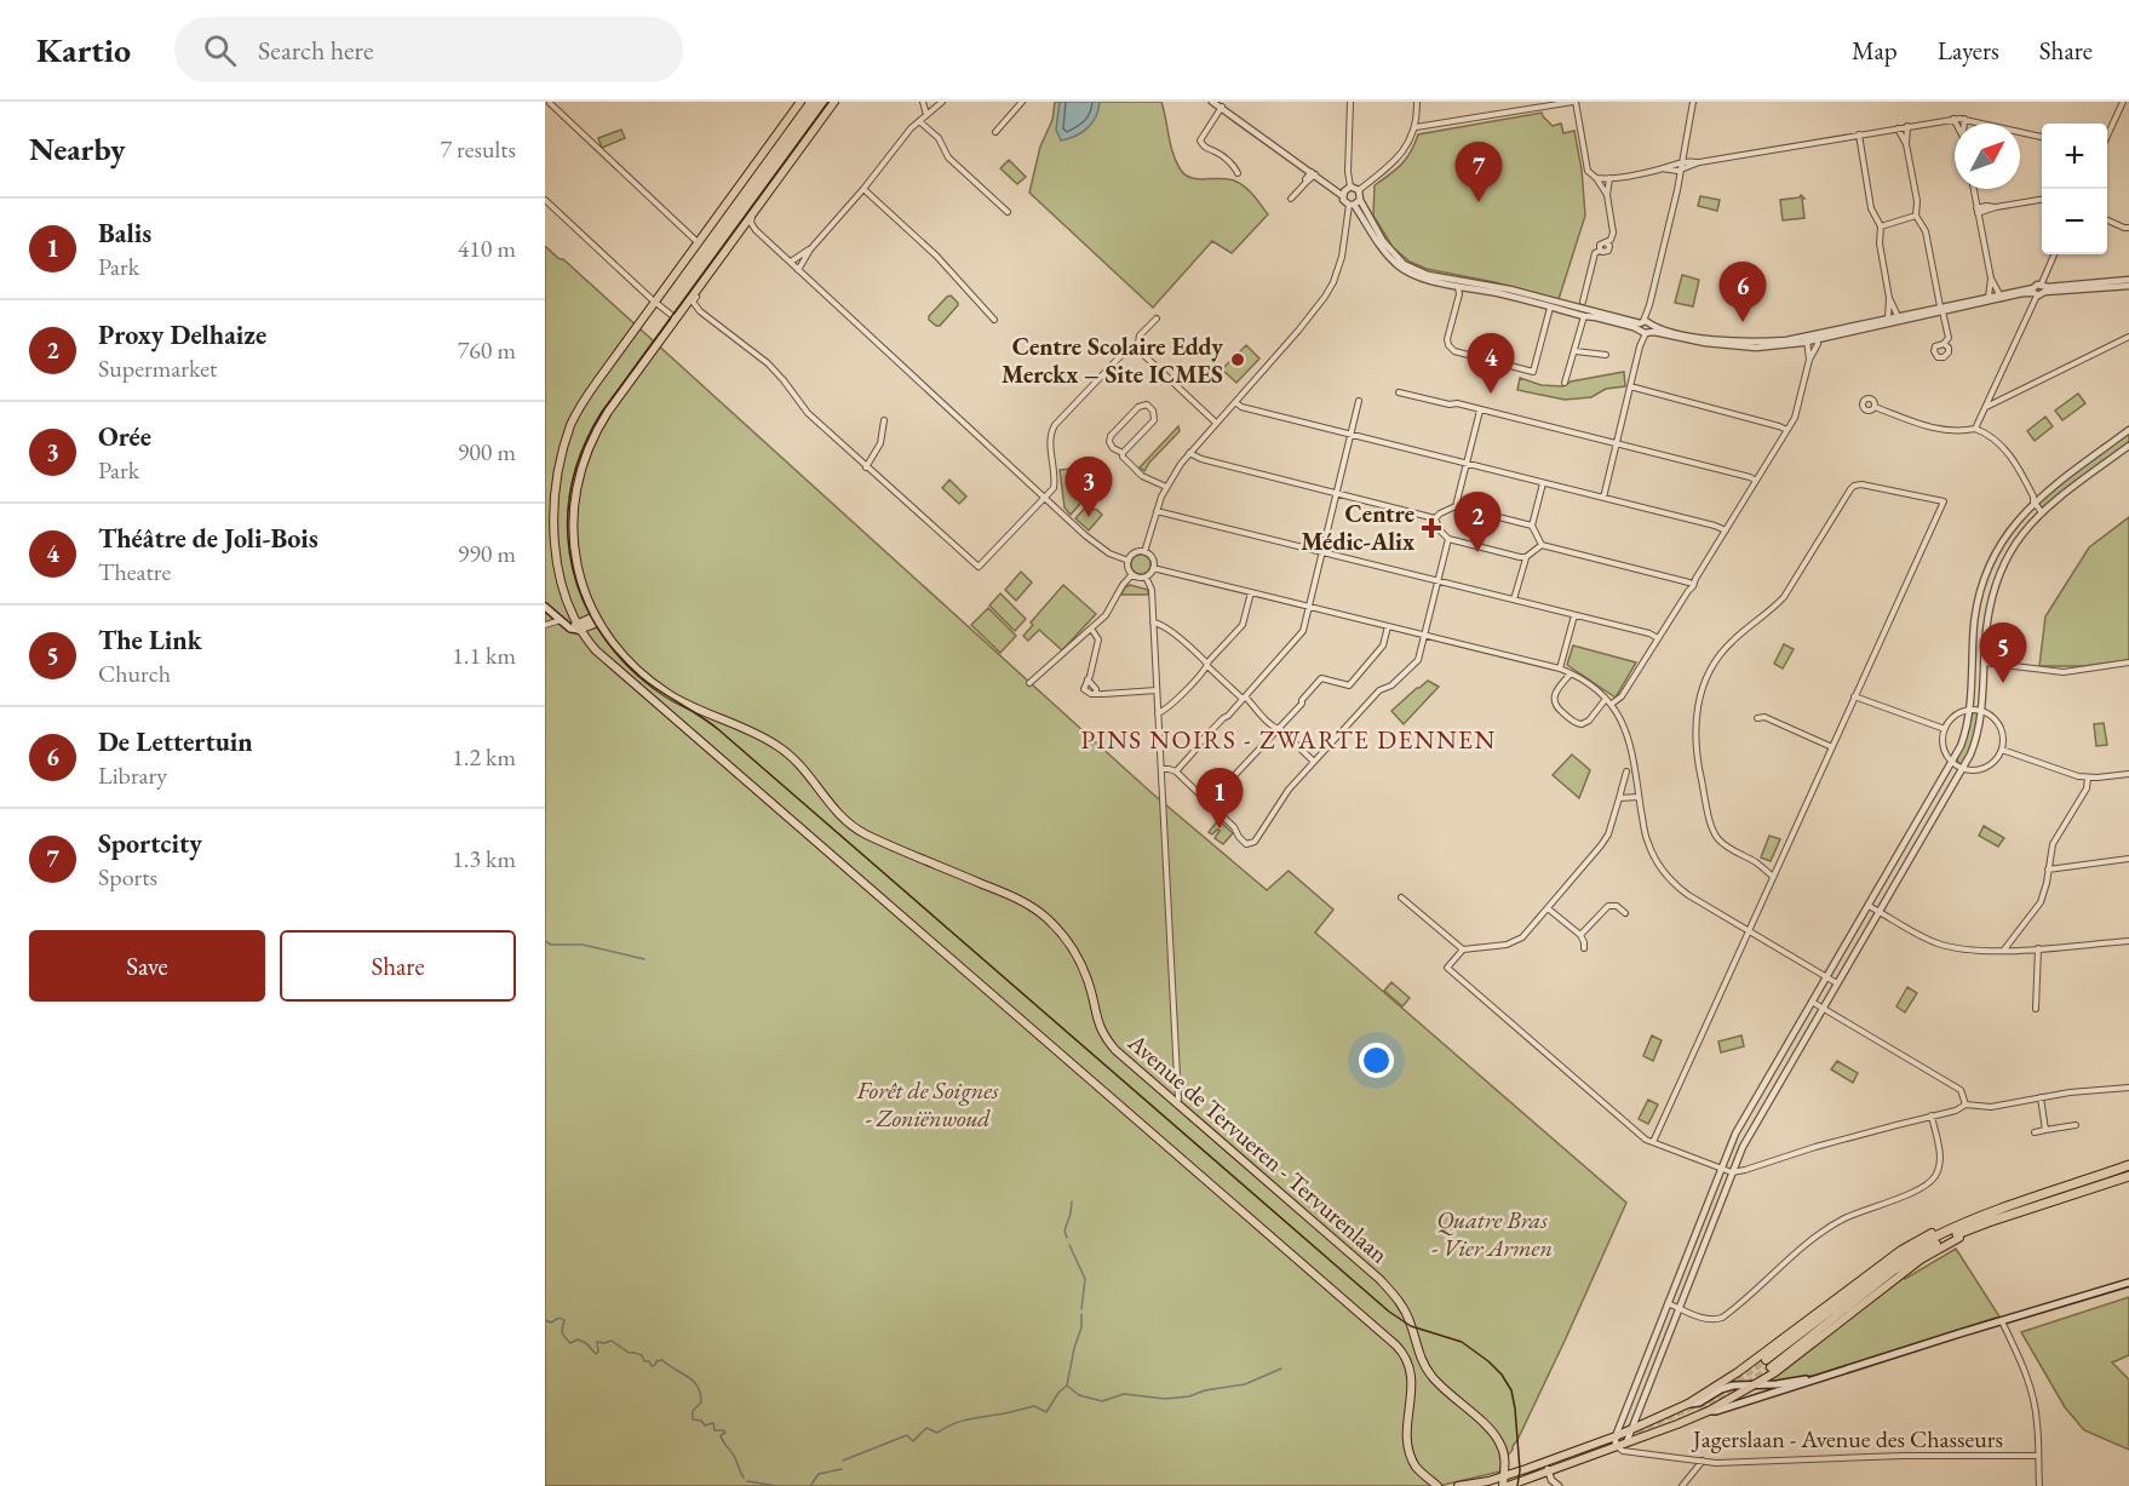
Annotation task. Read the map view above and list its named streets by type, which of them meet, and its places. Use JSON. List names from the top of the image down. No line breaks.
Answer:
{"streets":{"main road":["Avenue de Tervueren - Tervurenlaan"],"street":["Jagerslaan - Avenue des Chasseurs"]},"districts":["PINS NOIRS - ZWARTE DENNEN"],"parks":["Forêt de Soignes - Zoniënwoud","Quatre Bras - Vier Armen"],"places":{"other":["Centre Scolaire Eddy Merckx – Site ICMES"],"health":["Centre Médic-Alix"]},"north":"top right","page":{"header":"Kartio","search":"Search here","nav":["Map","Layers","Share"],"heading":["Nearby","7 results"],"map_buttons":["+","−"],"pins":["7","6","4","3","2","5","1"],"list":[{"mark":"1","name":"Balis","note":"Park","value":"410 m"},{"mark":"2","name":"Proxy Delhaize","note":"Supermarket","value":"760 m"},{"mark":"3","name":"Orée","note":"Park","value":"900 m"},{"mark":"4","name":"Théâtre de Joli-Bois","note":"Theatre","value":"990 m"},{"mark":"5","name":"The Link","note":"Church","value":"1.1 km"},{"mark":"6","name":"De Lettertuin","note":"Library","value":"1.2 km"},{"mark":"7","name":"Sportcity","note":"Sports","value":"1.3 km"}],"buttons":["Save","Share"]}}
